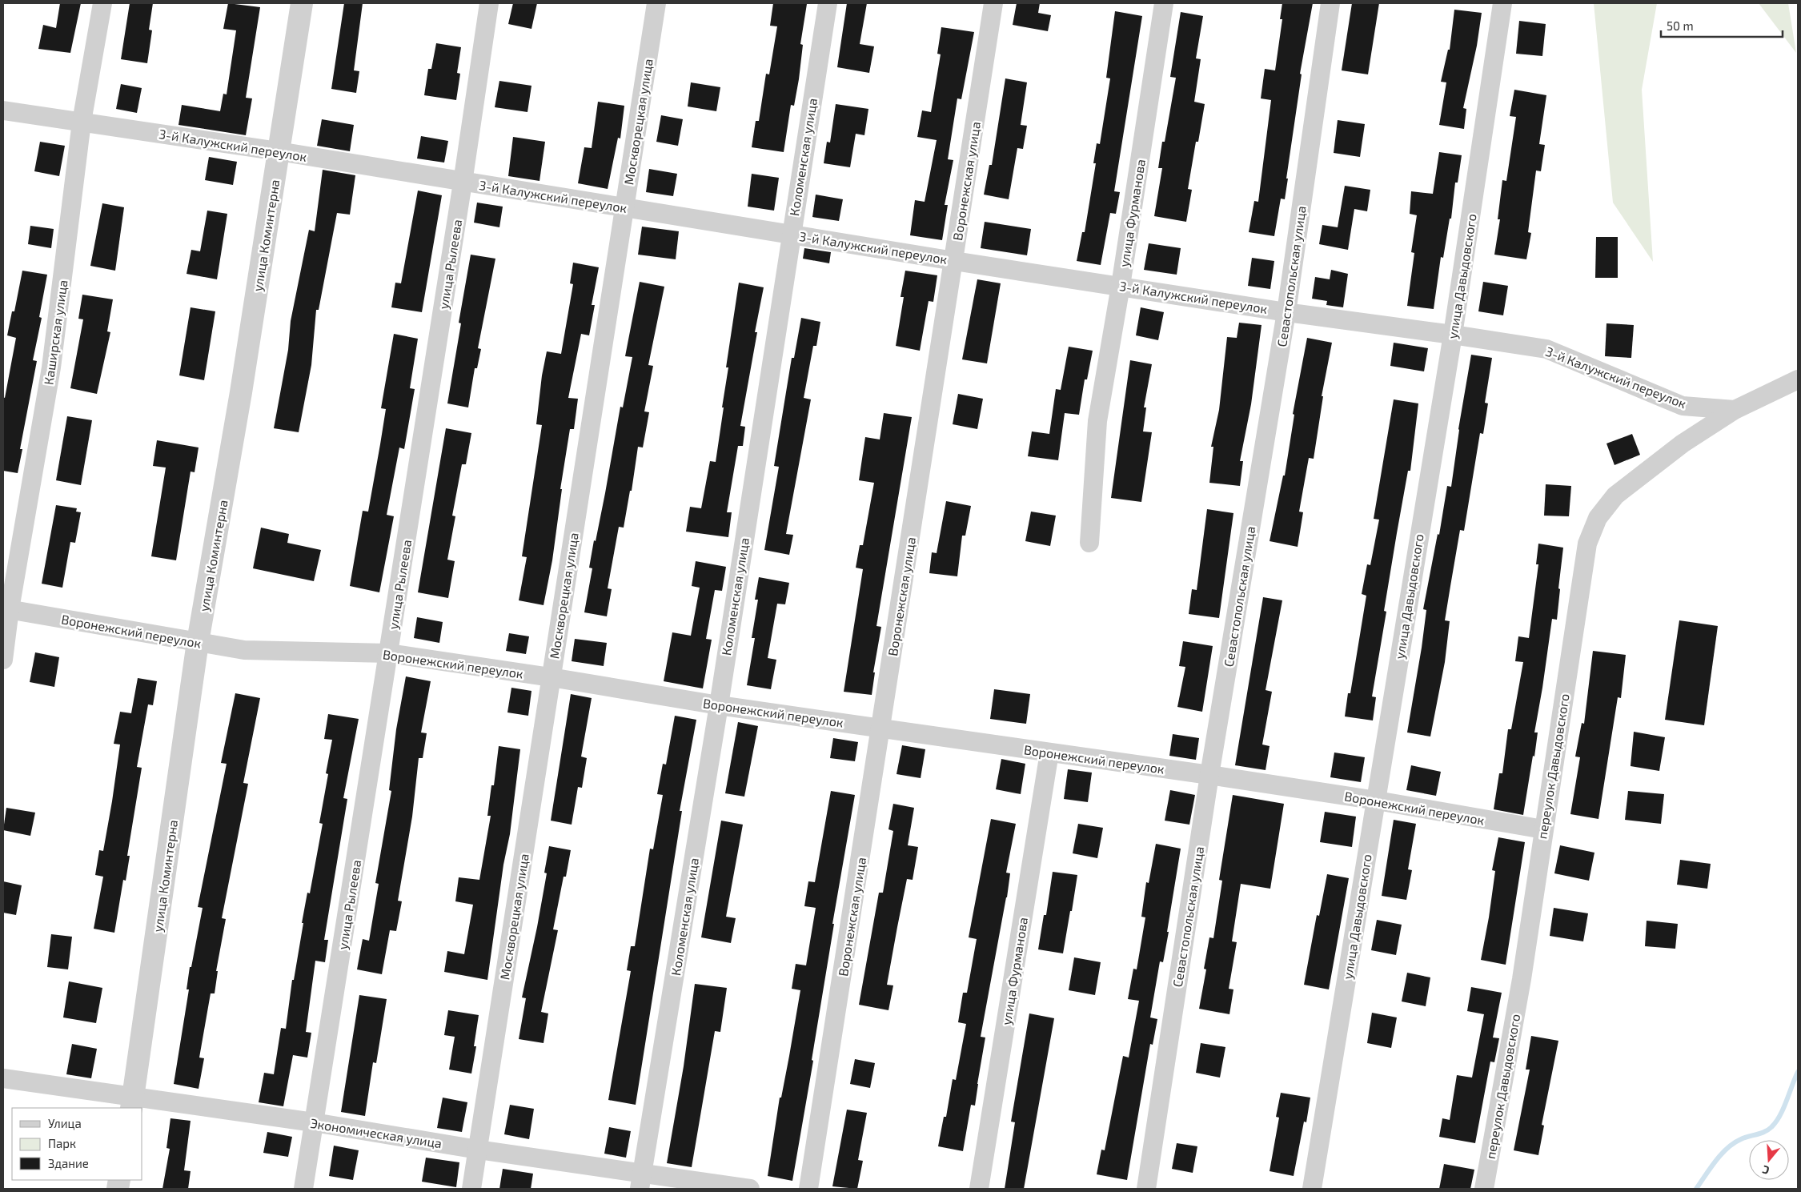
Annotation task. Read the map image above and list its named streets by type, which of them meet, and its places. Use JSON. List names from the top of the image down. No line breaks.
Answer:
{"streets":{"street":["Москворецкая улица","3-й Калужский переулок","Коломенская улица","Воронежская улица","улица Фурманова","улица Коминтерна","улица Рылеева","Севастопольская улица","улица Давыдовского","Каширская улица","Воронежский переулок","переулок Давыдовского","Экономическая улица"]},"crossings":[["Москворецкая улица","3-й Калужский переулок"],["Москворецкая улица","Воронежский переулок"],["Москворецкая улица","Экономическая улица"],["3-й Калужский переулок","Коломенская улица"],["3-й Калужский переулок","Воронежская улица"],["3-й Калужский переулок","улица Фурманова"],["3-й Калужский переулок","улица Коминтерна"],["3-й Калужский переулок","улица Рылеева"],["3-й Калужский переулок","Севастопольская улица"],["3-й Калужский переулок","улица Давыдовского"],["3-й Калужский переулок","Каширская улица"],["3-й Калужский переулок","переулок Давыдовского"],["Коломенская улица","Воронежский переулок"],["Коломенская улица","Экономическая улица"],["Воронежская улица","Воронежский переулок"],["улица Фурманова","Воронежский переулок"],["улица Коминтерна","Воронежский переулок"],["улица Коминтерна","Экономическая улица"],["улица Рылеева","Воронежский переулок"],["улица Рылеева","Экономическая улица"],["Севастопольская улица","Воронежский переулок"],["улица Давыдовского","Воронежский переулок"],["Каширская улица","Воронежский переулок"],["Воронежский переулок","переулок Давыдовского"]],"legend":["Улица","Парк","Здание"],"scale_bar":"50 m","north":"bottom"}
